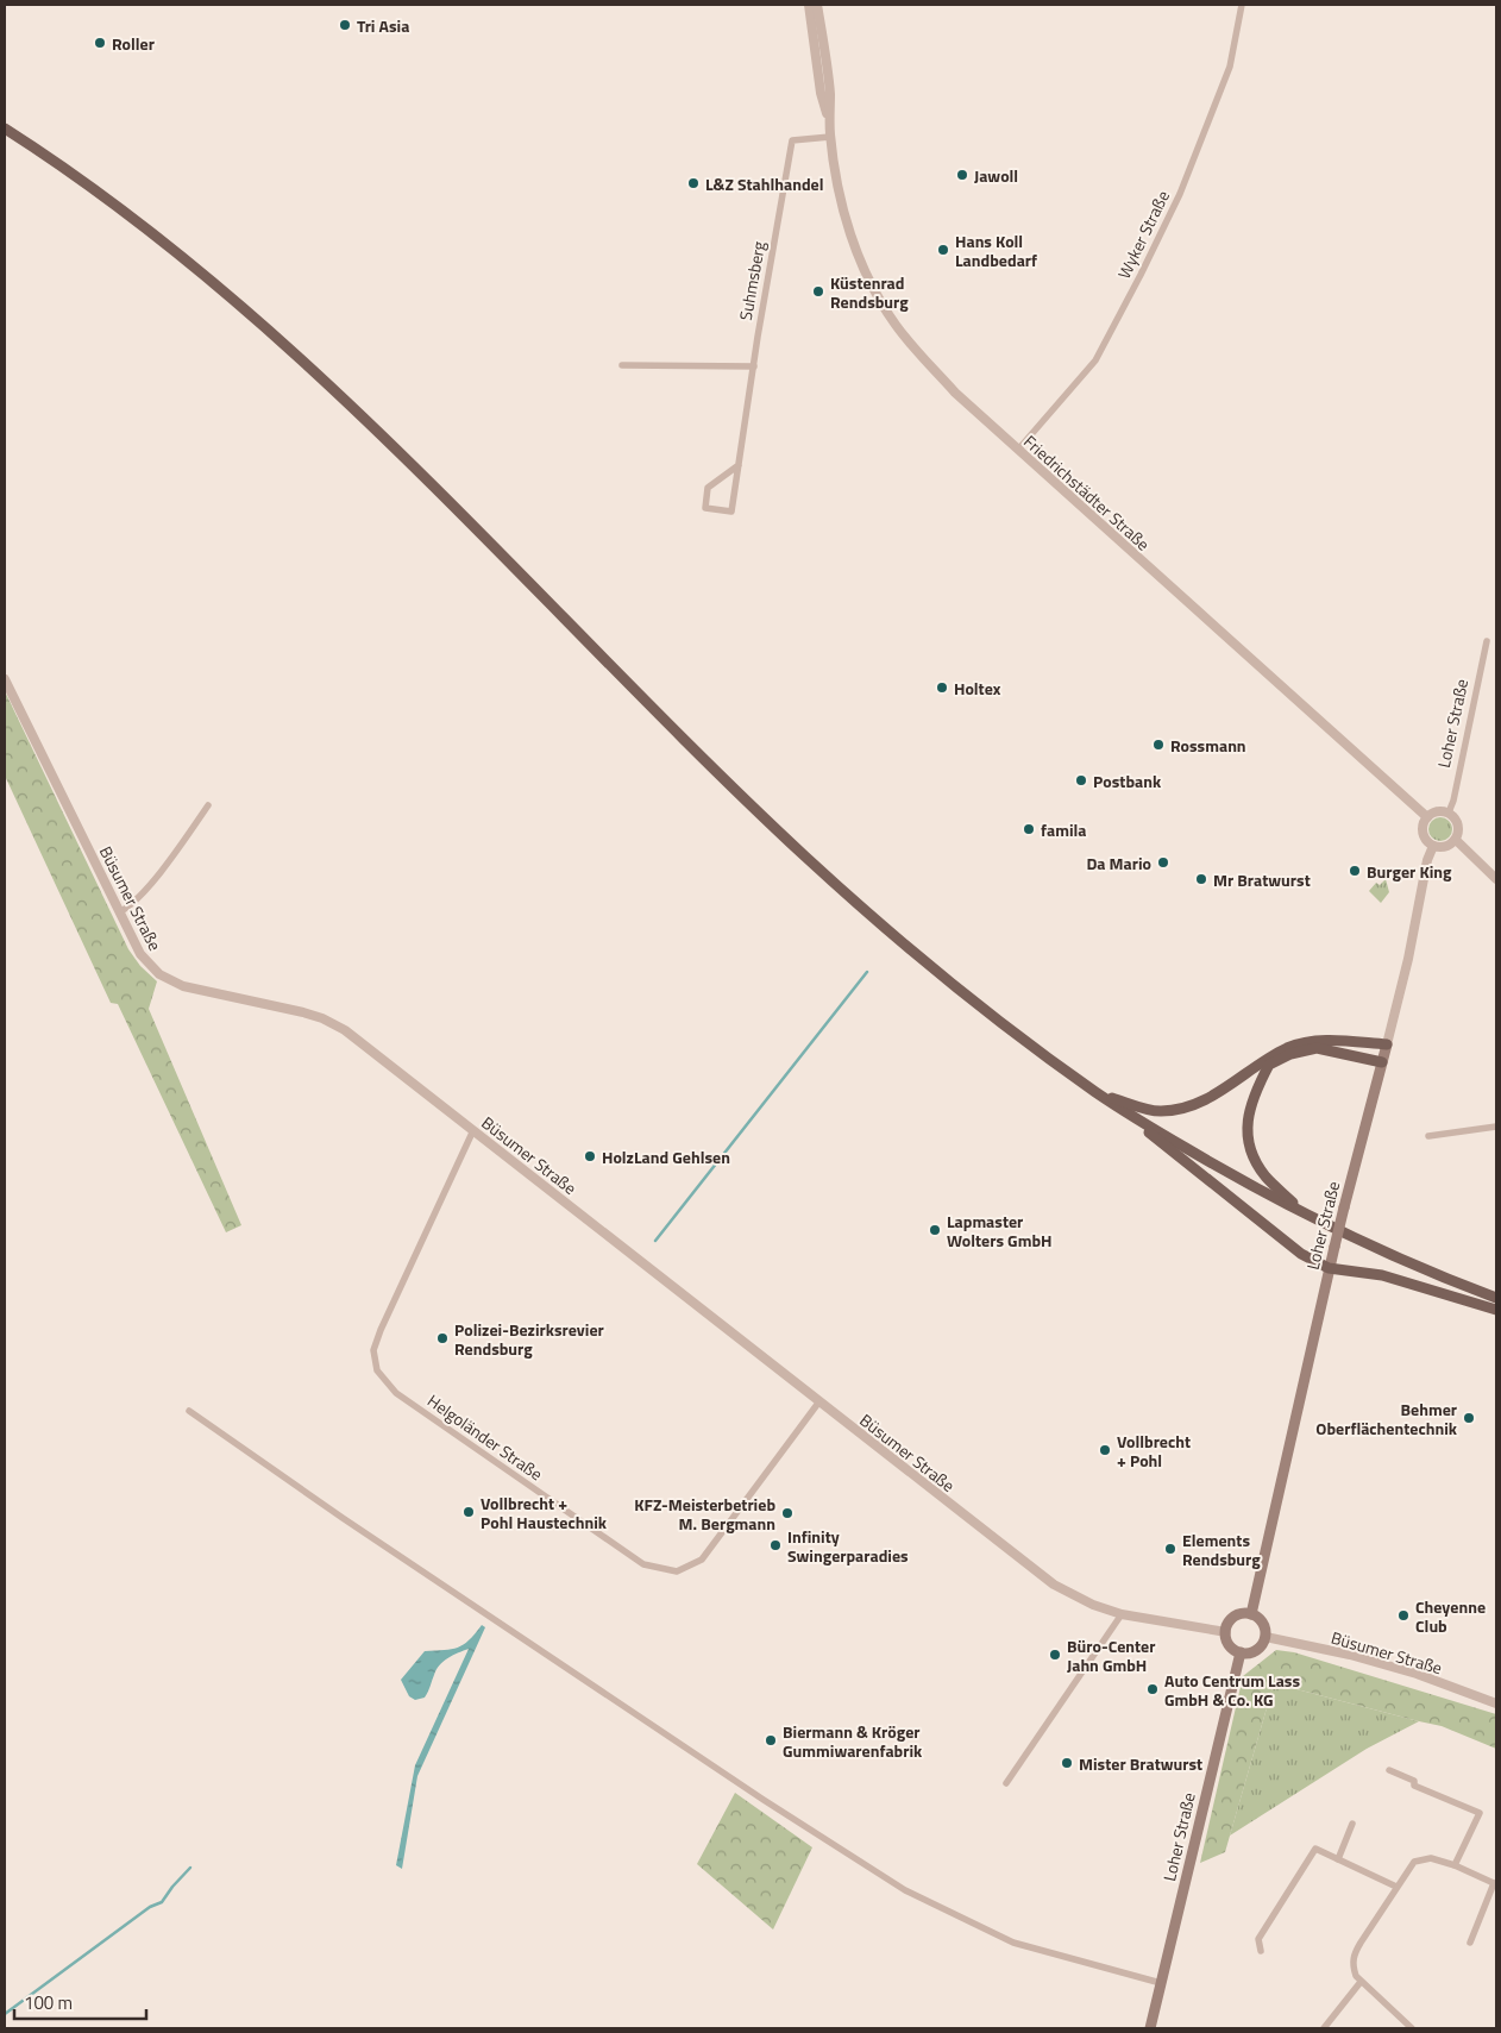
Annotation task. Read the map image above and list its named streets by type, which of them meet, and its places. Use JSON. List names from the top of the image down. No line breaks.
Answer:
{"streets":{"main road":["Loher Straße"],"street":["Wyker Straße","Suhmsberg","Friedrichstädter Straße","Büsumer Straße","Helgoländer Straße"]},"crossings":[["Wyker Straße","Friedrichstädter Straße"],["Suhmsberg","Friedrichstädter Straße"],["Friedrichstädter Straße","Loher Straße"],["Loher Straße","Büsumer Straße"],["Büsumer Straße","Helgoländer Straße"]],"places":["Tri Asia","Roller","Jawoll","L&Z Stahlhandel","Hans Koll Landbedarf","Küstenrad Rendsburg","Holtex","Rossmann","Postbank","famila","Da Mario","Burger King","Mr Bratwurst","HolzLand Gehlsen","Lapmaster Wolters GmbH","Polizei-Bezirksrevier Rendsburg","Behmer Oberflächentechnik","Vollbrecht + Pohl","Vollbrecht + Pohl Haustechnik","KFZ-Meisterbetrieb M. Bergmann","Infinity Swingerparadies","Elements Rendsburg","Cheyenne Club","Büro-Center Jahn GmbH","Auto Centrum Lass GmbH & Co. KG","Biermann & Kröger Gummiwarenfabrik","Mister Bratwurst"],"scale_bar":"100 m"}
